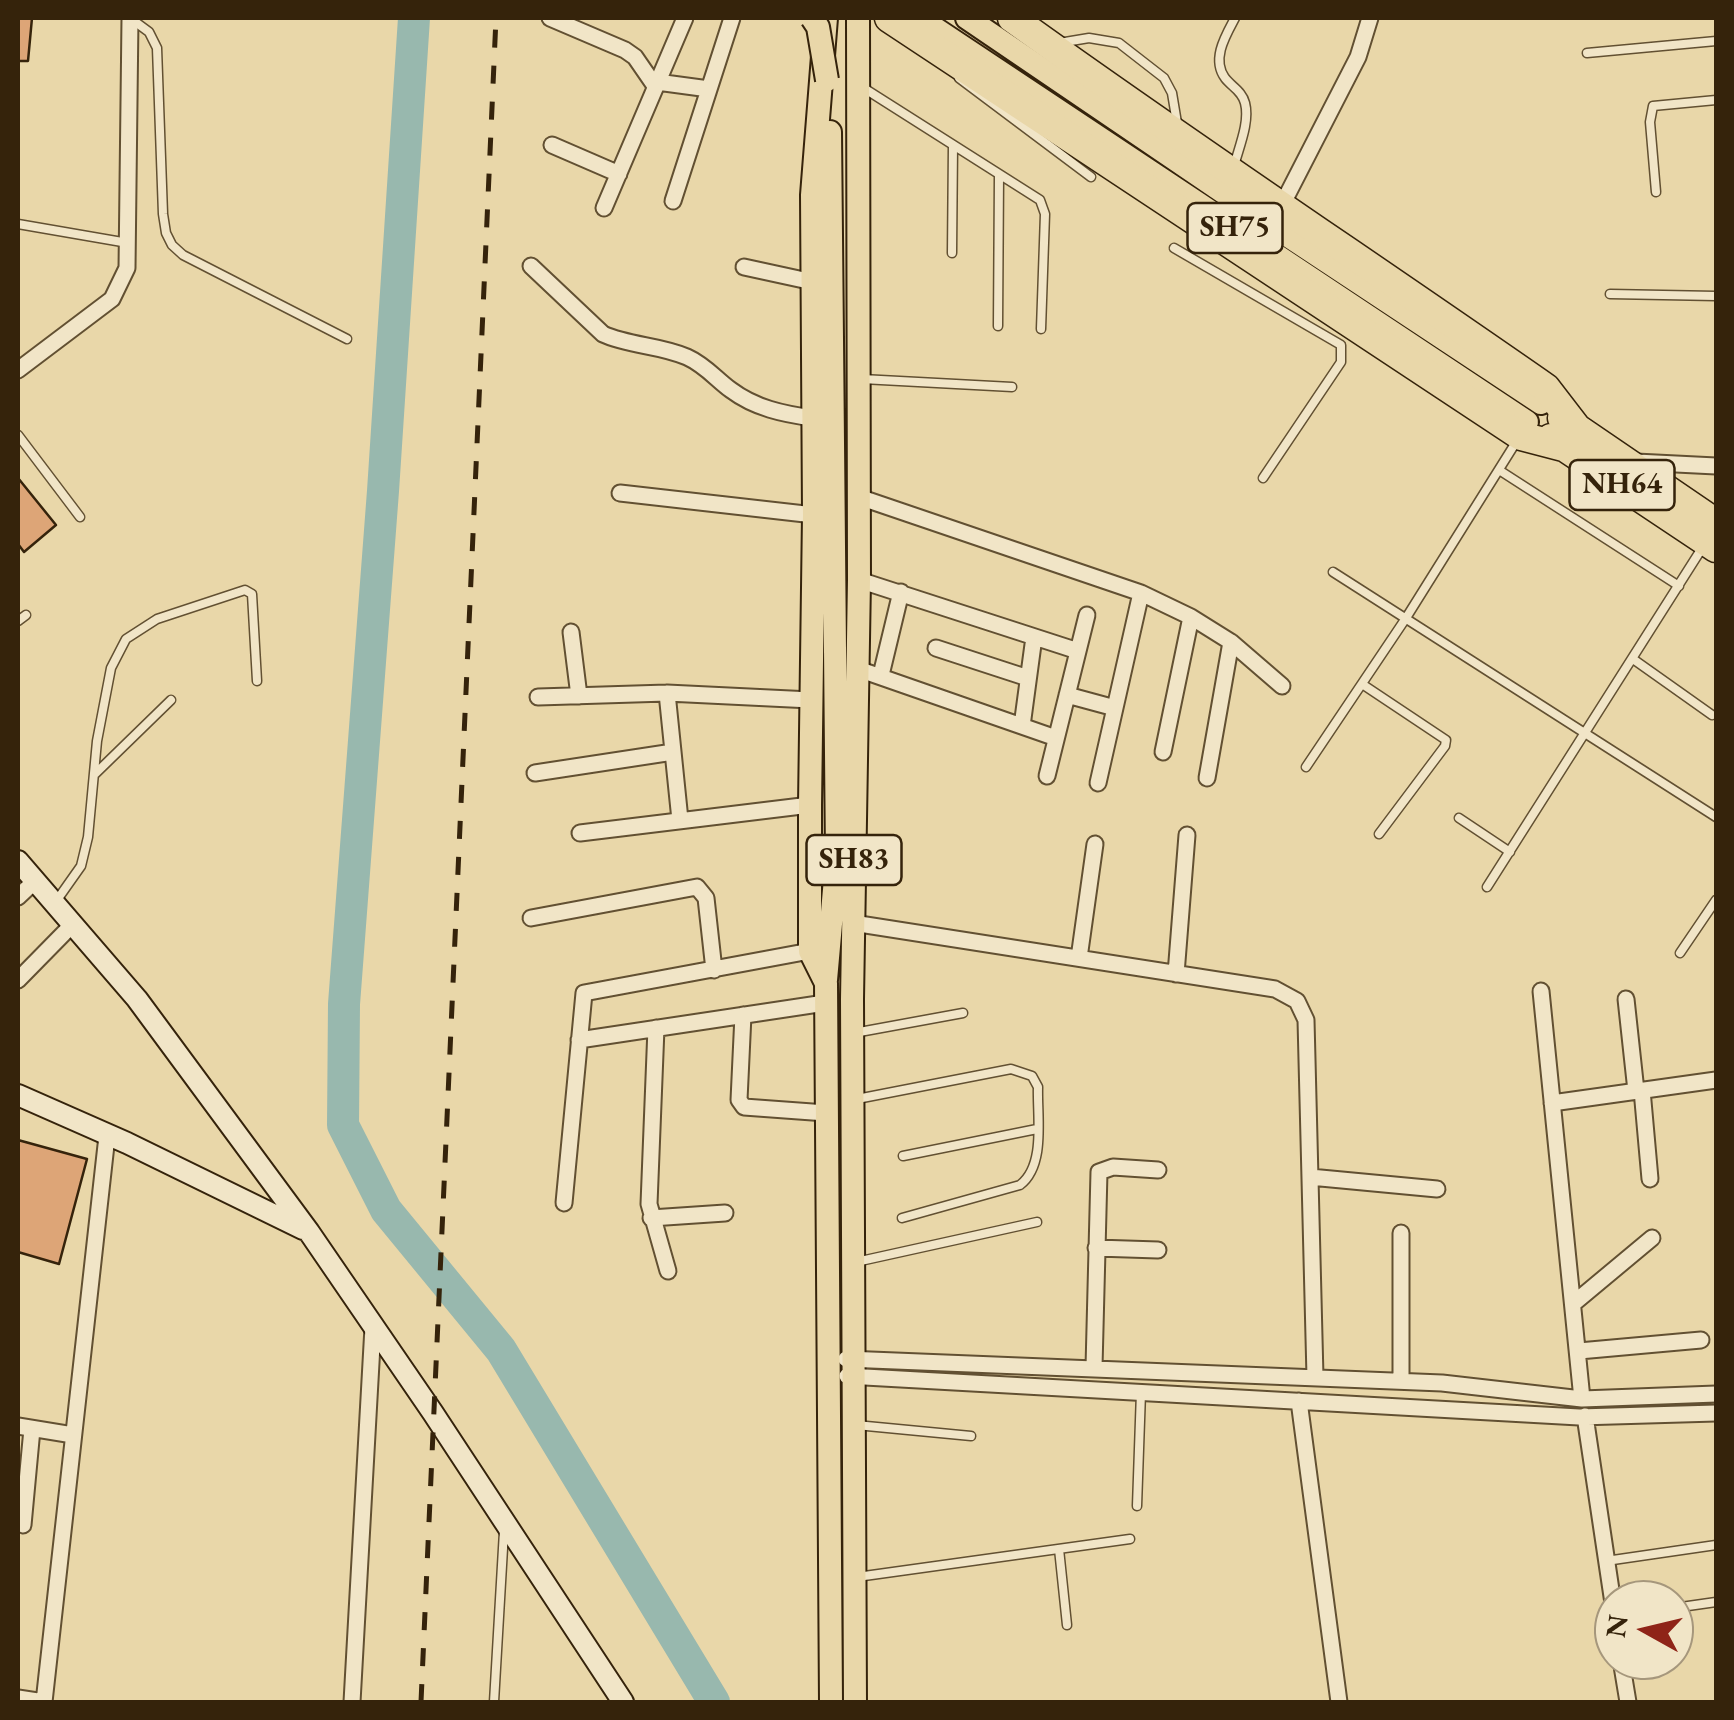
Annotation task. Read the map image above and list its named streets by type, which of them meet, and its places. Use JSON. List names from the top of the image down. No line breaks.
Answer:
{"streets":{"highway":["NH64"],"main road":["SH75","SH83"]},"crossings":[["SH75","NH64"]],"north":"left"}
